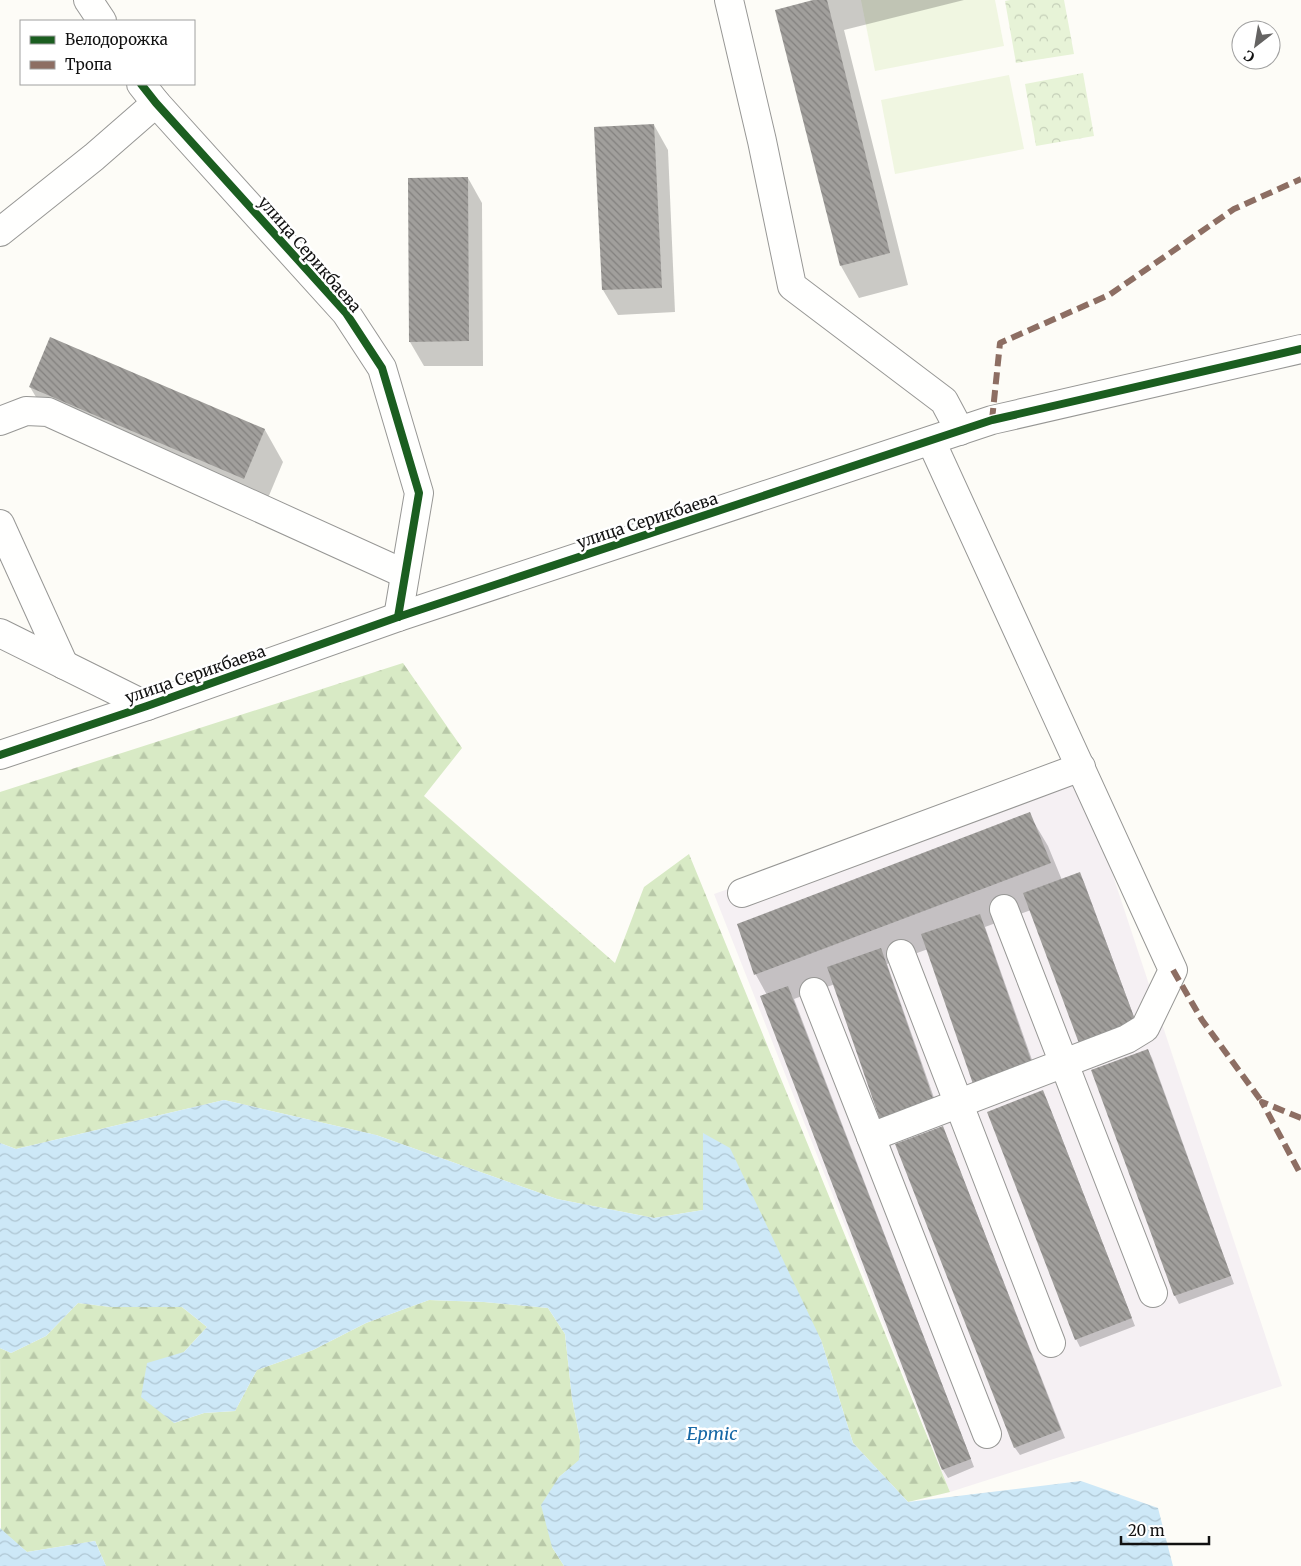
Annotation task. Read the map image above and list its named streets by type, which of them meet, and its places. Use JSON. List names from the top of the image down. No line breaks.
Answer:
{"streets":{"street":["улица Серикбаева"]},"water":["Ертіс"],"legend":["Велодорожка","Тропа"],"scale_bar":"20 m","north":"bottom left"}
